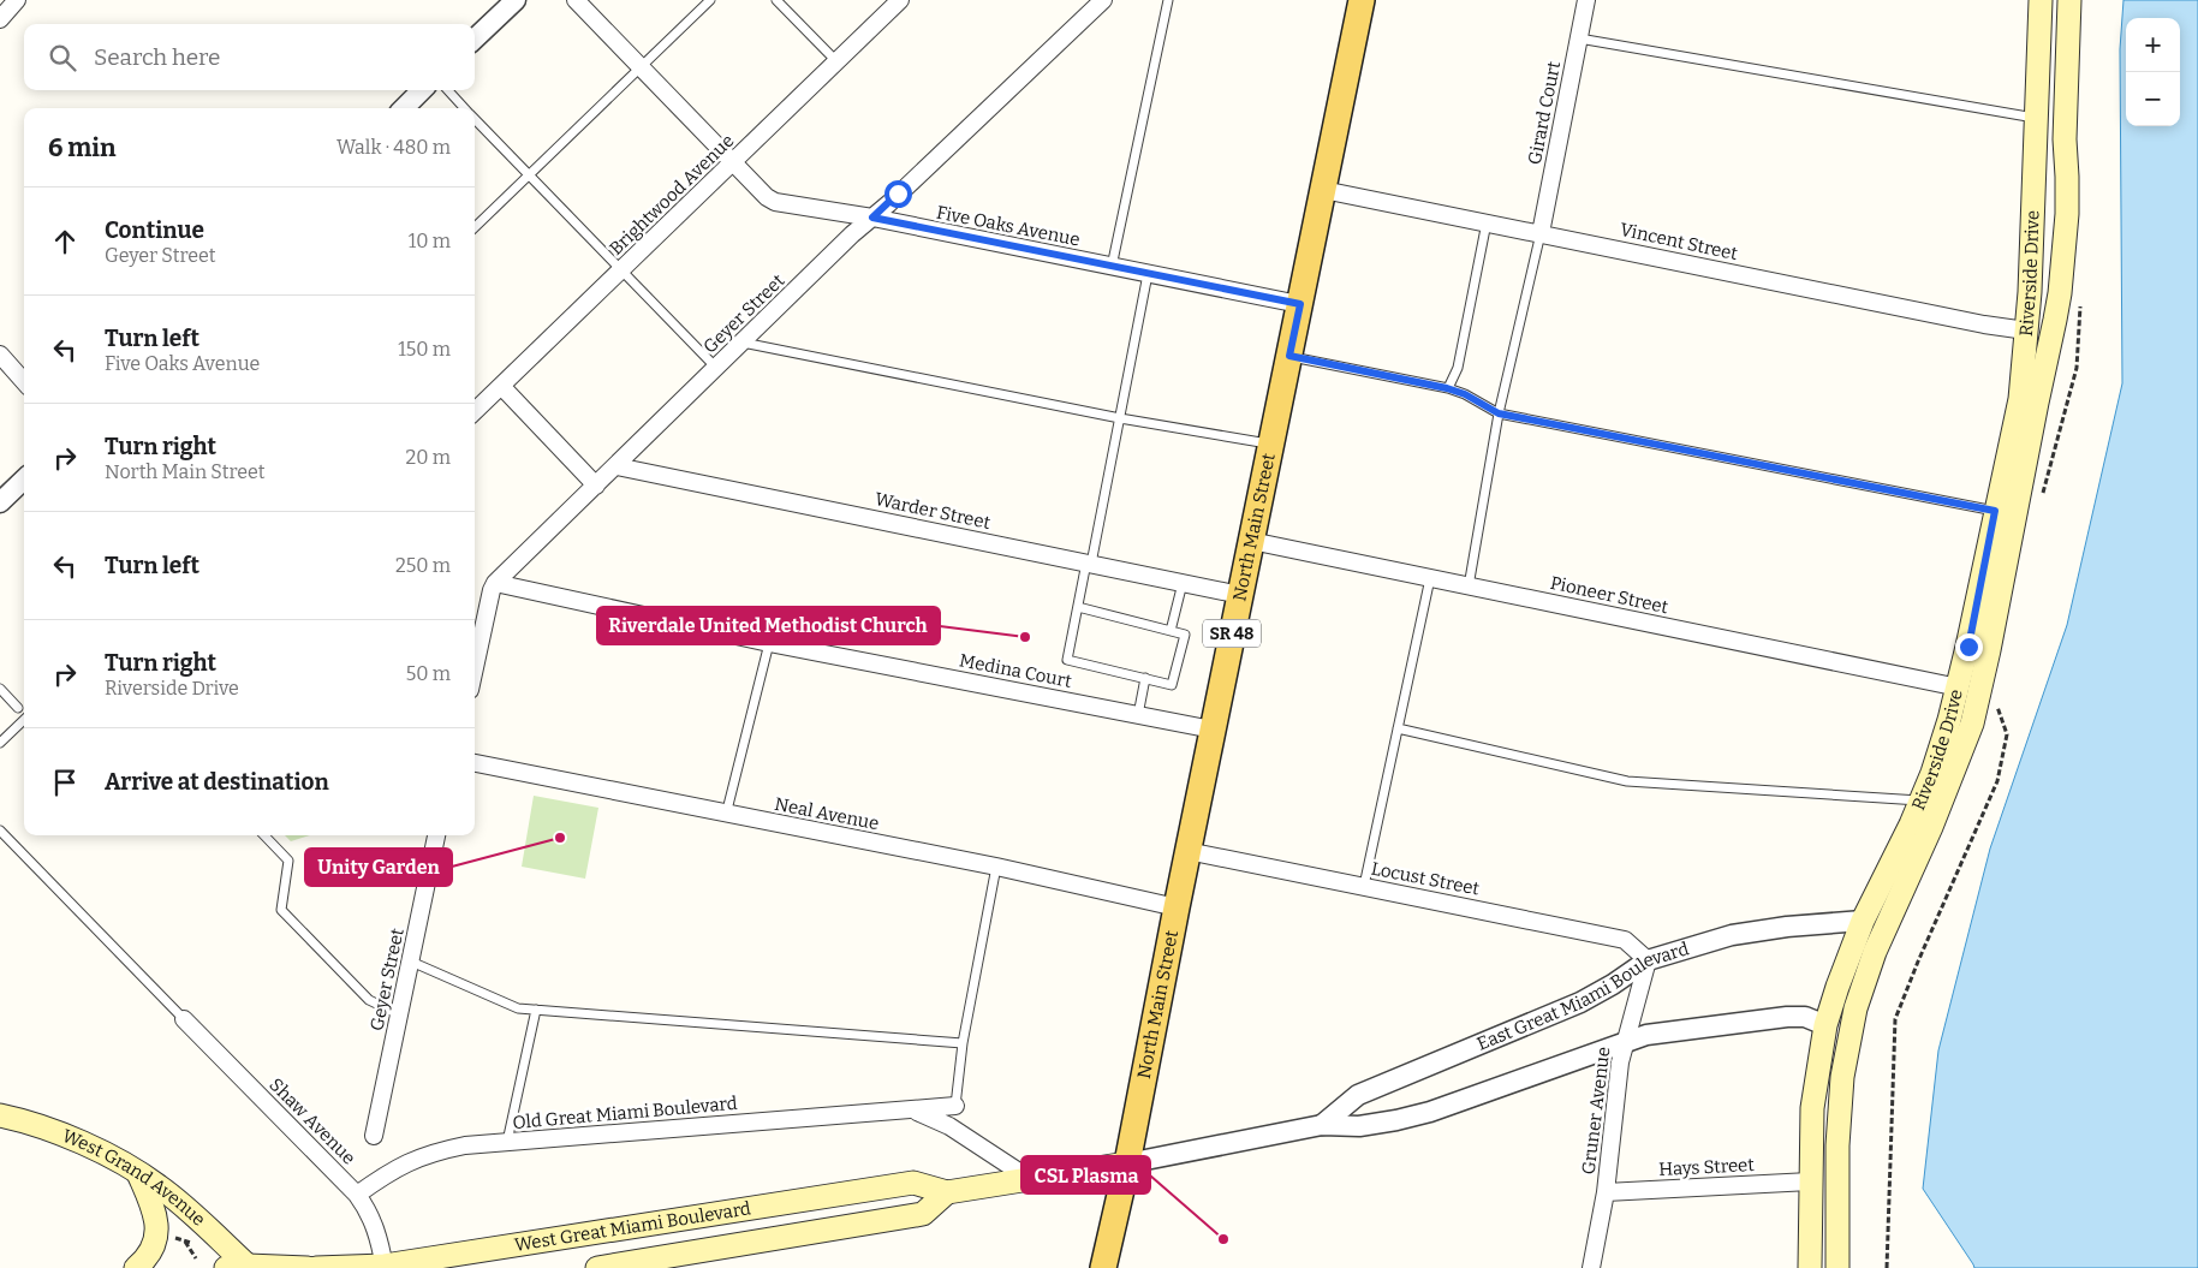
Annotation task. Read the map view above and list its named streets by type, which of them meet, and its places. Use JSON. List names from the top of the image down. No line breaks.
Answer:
{"streets":{"main road":["Riverside Drive","North Main Street","SR 48","West Grand Avenue","West Great Miami Boulevard"],"street":["Girard Court","Brightwood Avenue","Five Oaks Avenue","Vincent Street","Geyer Street","Warder Street","Pioneer Street","Medina Court","Neal Avenue","Locust Street","East Great Miami Boulevard","Gruner Avenue","Old Great Miami Boulevard","Shaw Avenue","Hays Street"]},"crossings":[["Girard Court","Vincent Street"],["Brightwood Avenue","Five Oaks Avenue"],["Five Oaks Avenue","Geyer Street"],["Five Oaks Avenue","North Main Street"],["Vincent Street","Riverside Drive"],["Vincent Street","North Main Street"],["Riverside Drive","Pioneer Street"],["Riverside Drive","East Great Miami Boulevard"],["Riverside Drive","Hays Street"],["Geyer Street","Warder Street"],["Geyer Street","Medina Court"],["Warder Street","North Main Street"],["North Main Street","Pioneer Street"],["North Main Street","Medina Court"],["North Main Street","Neal Avenue"],["North Main Street","Locust Street"],["North Main Street","East Great Miami Boulevard"],["North Main Street","West Great Miami Boulevard"],["Locust Street","East Great Miami Boulevard"],["Locust Street","Gruner Avenue"],["East Great Miami Boulevard","Gruner Avenue"],["East Great Miami Boulevard","West Great Miami Boulevard"],["Gruner Avenue","Hays Street"],["Old Great Miami Boulevard","Shaw Avenue"],["Old Great Miami Boulevard","West Great Miami Boulevard"],["Shaw Avenue","West Great Miami Boulevard"]],"places":["Riverdale United Methodist Church","Unity Garden","CSL Plasma"],"page":{"map_buttons":["+","−"],"search":"Search here","heading":["6 min","Walk · 480 m"],"list":[["Continue","Geyer Street","10 m"],["Turn left","Five Oaks Avenue","150 m"],["Turn right","North Main Street","20 m"],["Turn left","250 m"],["Turn right","Riverside Drive","50 m"],"Arrive at destination"]}}
